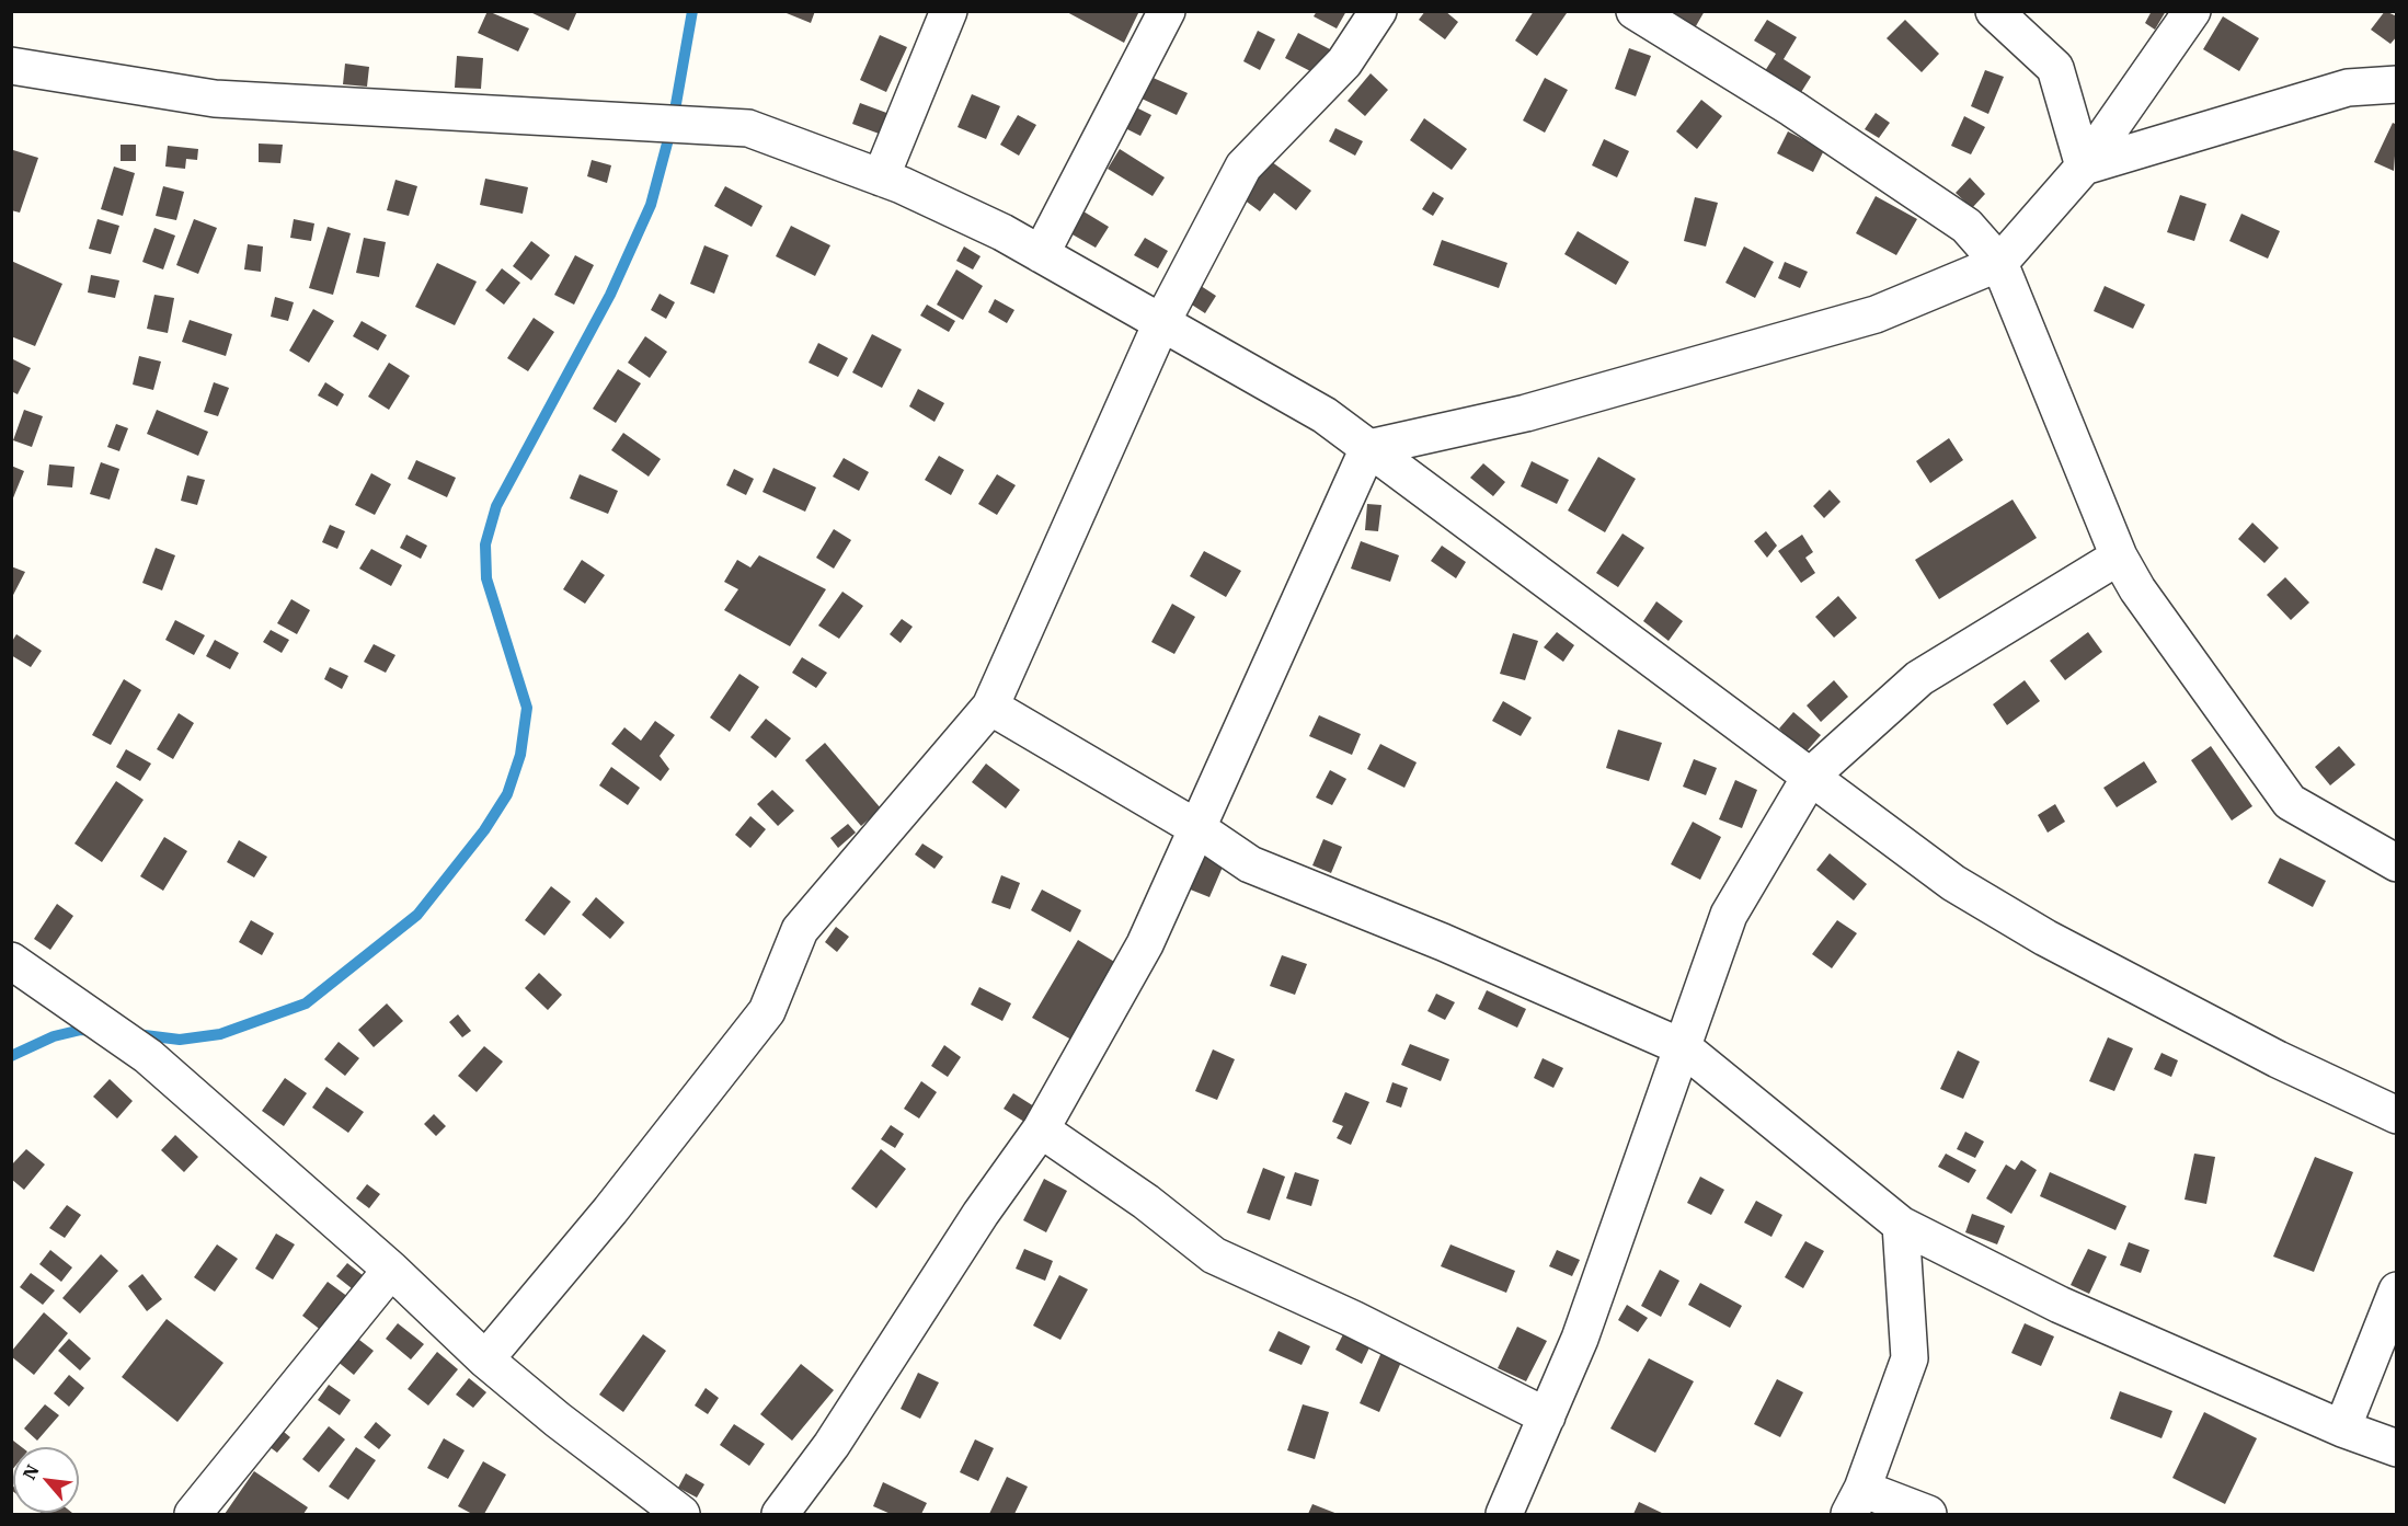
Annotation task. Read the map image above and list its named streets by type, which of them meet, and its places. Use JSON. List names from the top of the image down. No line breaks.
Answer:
{"north":"top left"}
